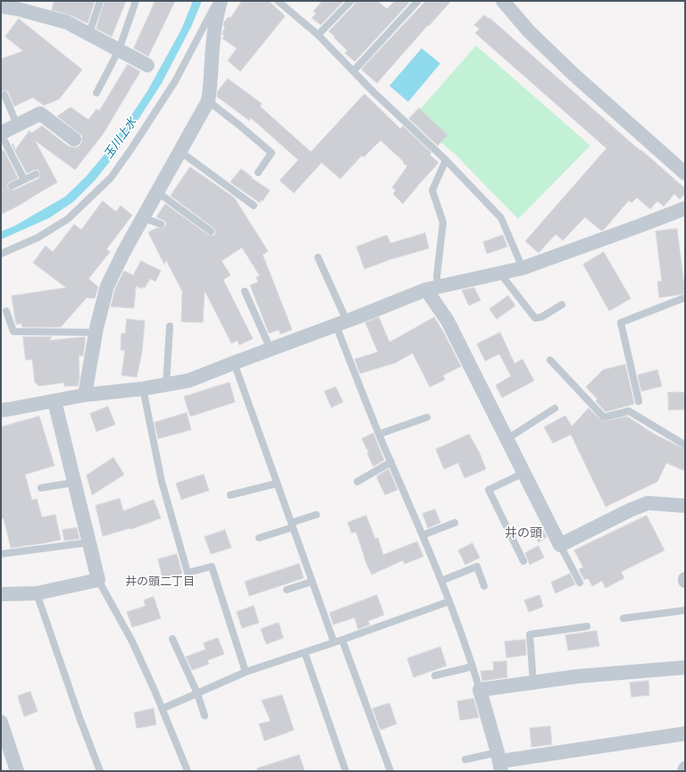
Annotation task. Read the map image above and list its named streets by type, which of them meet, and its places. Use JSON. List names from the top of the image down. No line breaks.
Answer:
{"districts":["井の頭","井の頭二丁目"],"water":["玉川上水"]}
